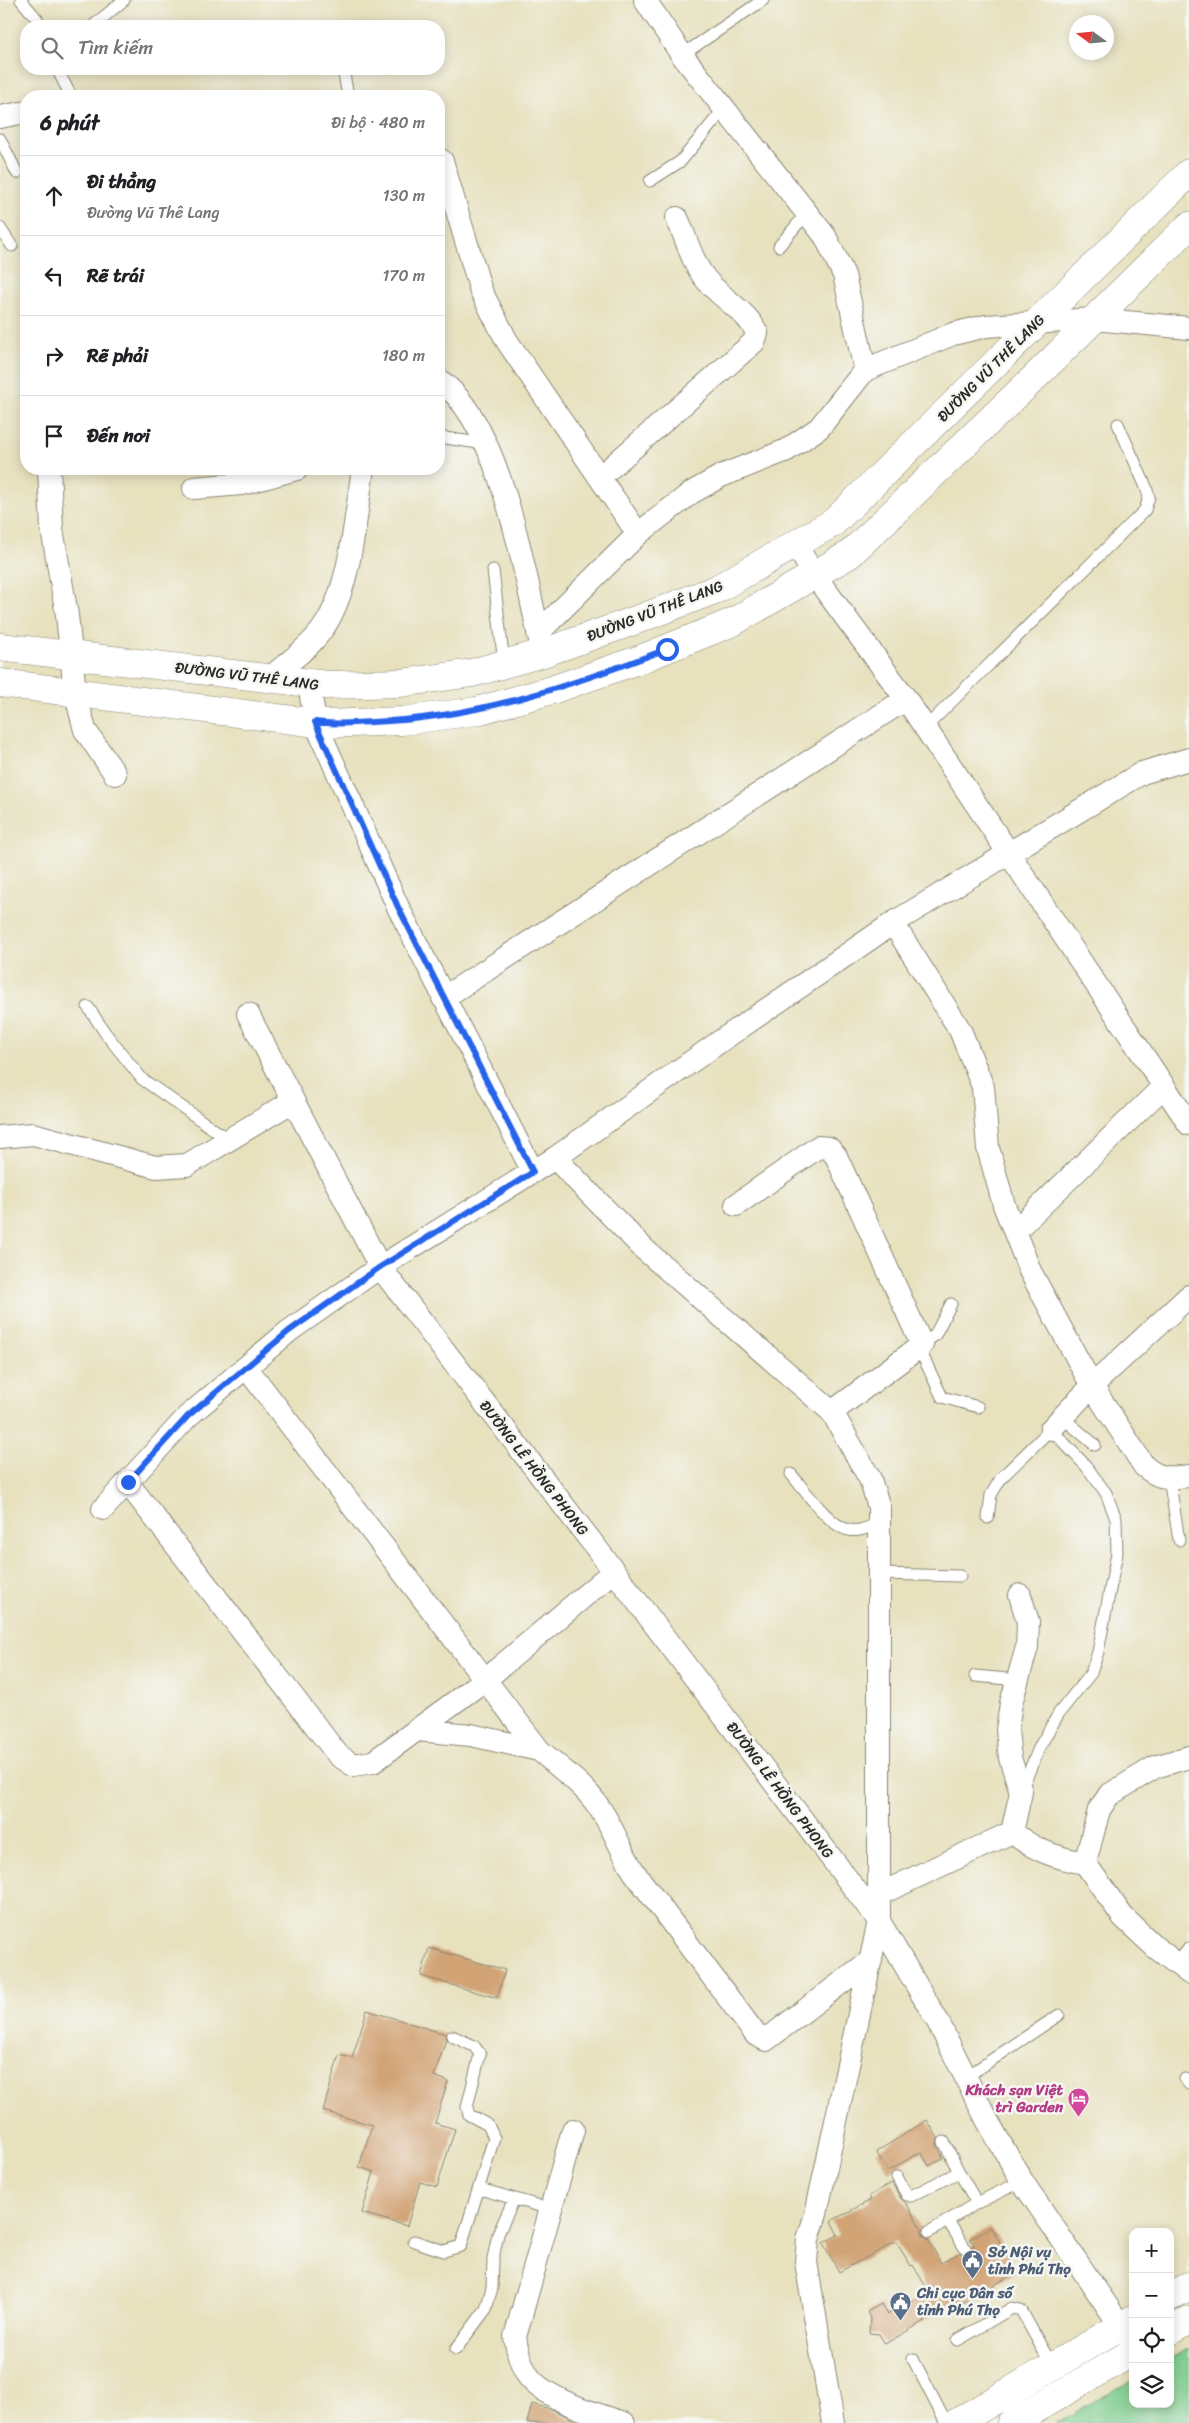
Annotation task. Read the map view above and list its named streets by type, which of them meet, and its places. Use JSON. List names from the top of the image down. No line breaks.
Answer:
{"streets":{"street":["ĐƯỜNG VŨ THÊ LANG","ĐƯỜNG LÊ HỒNG PHONG"]},"places":{"hotel":["Khách sạn Việt trì Garden"],"public building":["Sở Nội vụ tỉnh Phú Thọ","Chi cục Dân số tỉnh Phú Thọ"]},"north":"left","page":{"search":"Tìm kiếm","heading":["6 phút","Đi bộ · 480 m"],"list":[["Đi thẳng","Đường Vũ Thê Lang","130 m"],["Rẽ trái","170 m"],["Rẽ phải","180 m"],"Đến nơi"],"map_buttons":["+","−"]}}
